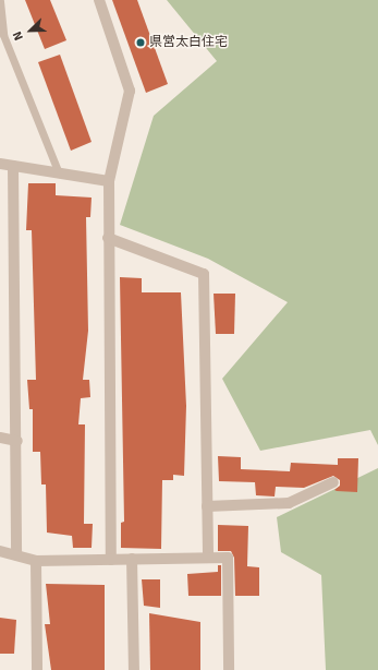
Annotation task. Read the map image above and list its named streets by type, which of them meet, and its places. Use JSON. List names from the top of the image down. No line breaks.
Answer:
{"places":["県営太白住宅"],"north":"bottom left"}
